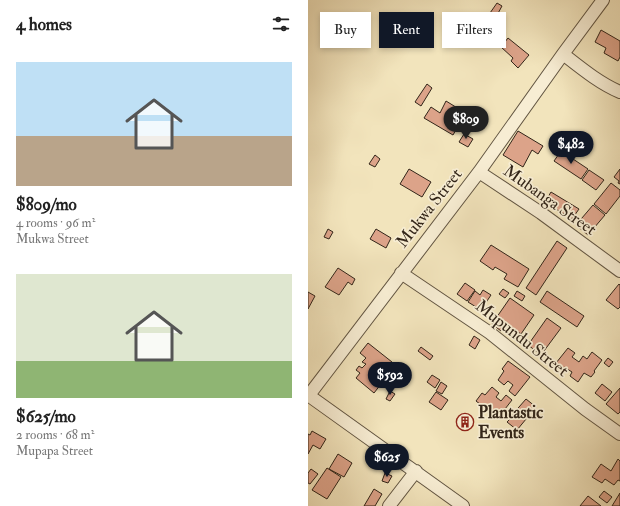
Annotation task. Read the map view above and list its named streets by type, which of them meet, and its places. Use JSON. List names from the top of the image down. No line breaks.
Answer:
{"streets":{"street":["Mubanga Street","Mukwa Street","Mupundu Street"]},"crossings":[["Mubanga Street","Mukwa Street"],["Mukwa Street","Mupundu Street"]],"places":{"building":["Plantastic Events"]},"page":{"heading":"4 homes","chip":["Buy","Rent","Filters"],"list":[{"name":"$809/mo","note":"4 rooms · 96 m² · Mukwa Street"},{"name":"$625/mo","note":"2 rooms · 68 m² · Mupapa Street"}],"price":["$809","$482","$592","$625"]}}
